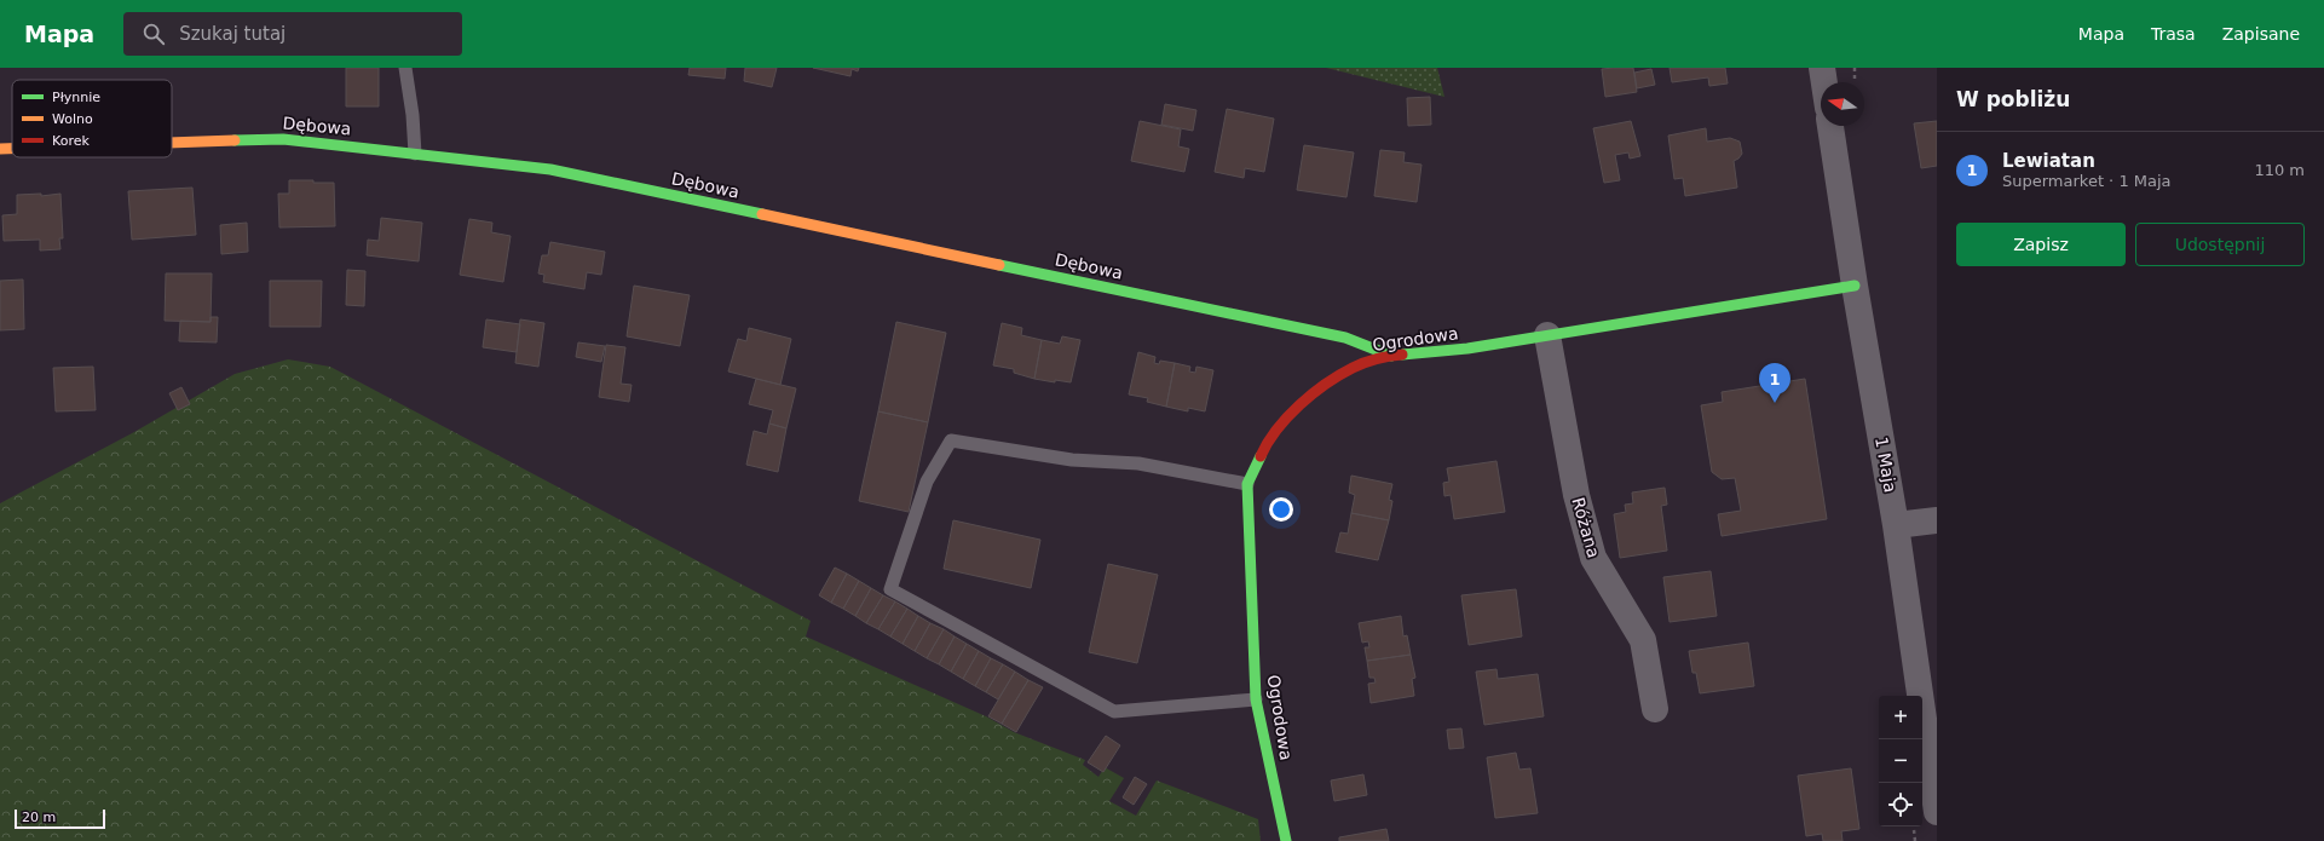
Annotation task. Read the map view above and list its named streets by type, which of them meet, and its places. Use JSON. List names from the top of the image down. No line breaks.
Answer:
{"streets":{"street":["Dębowa","Ogrodowa","1 Maja","Różana"]},"crossings":[["Dębowa","Ogrodowa"],["Ogrodowa","1 Maja"],["Ogrodowa","Różana"]],"legend":["Płynnie","Wolno","Korek"],"scale_bar":"20 m","north":"left","page":{"header":"Mapa","search":"Szukaj tutaj","nav":["Mapa","Trasa","Zapisane"],"heading":"W pobliżu","list":[{"mark":"1","name":"Lewiatan","note":"Supermarket · 1 Maja","value":"110 m"}],"buttons":["Zapisz","Udostępnij"],"pins":"1","map_buttons":["+","−"],"scale":"20 m"}}
